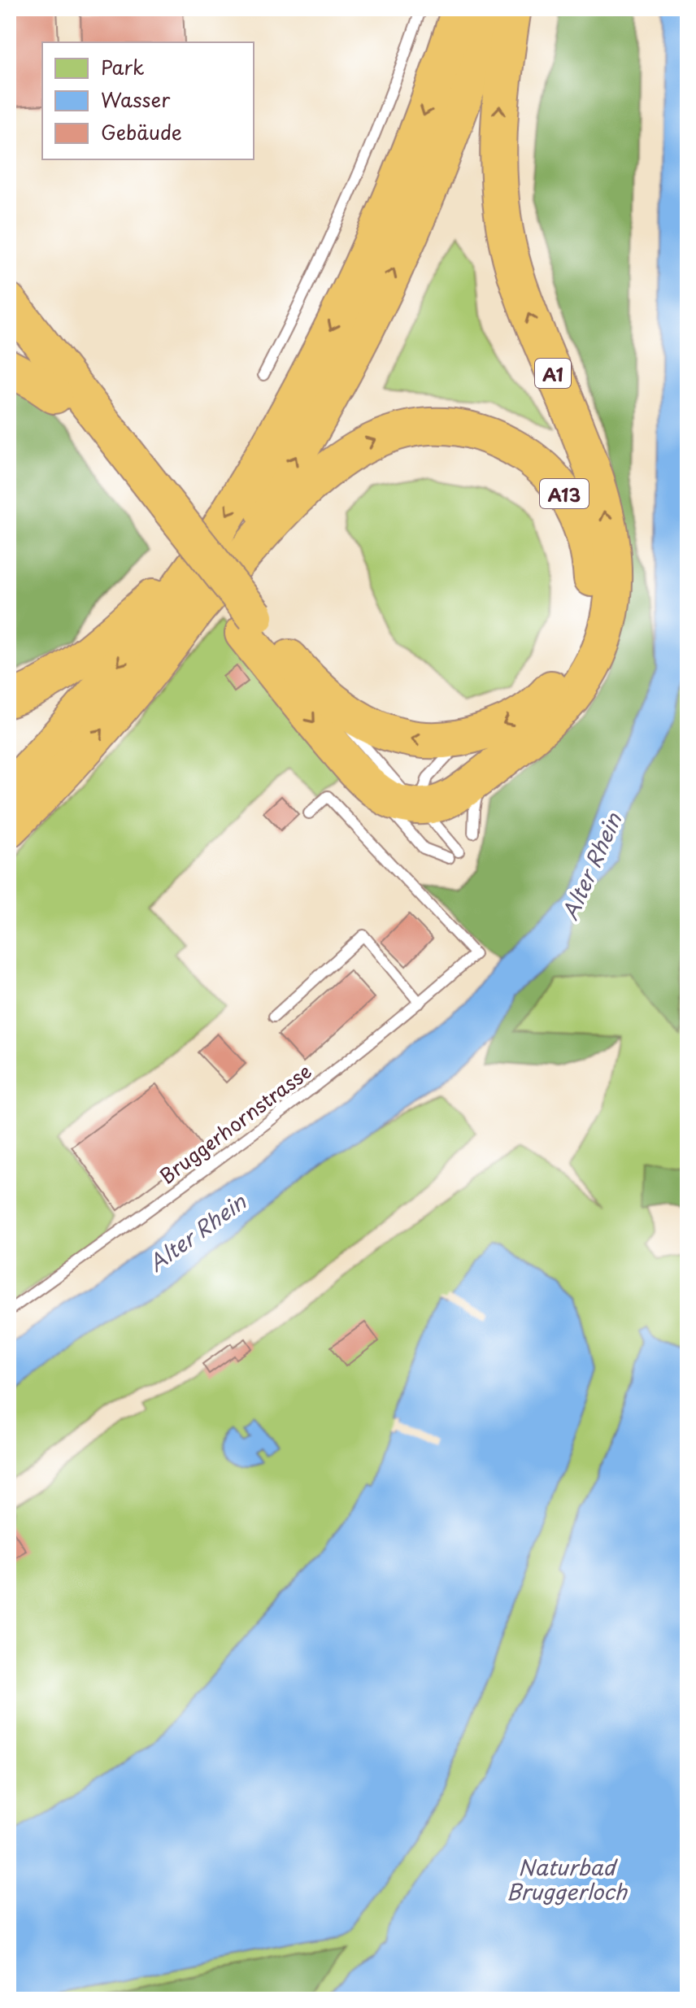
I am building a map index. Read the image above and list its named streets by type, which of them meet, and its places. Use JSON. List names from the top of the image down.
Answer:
{
  "streets": {
    "highway": ["A1", "A13"],
    "lane": ["Bruggerhornstrasse"]
  },
  "crossings": [
    ["A1", "A13"]
  ],
  "water": ["Alter Rhein", "Naturbad Bruggerloch"],
  "legend": ["Park", "Wasser", "Gebäude"]
}
